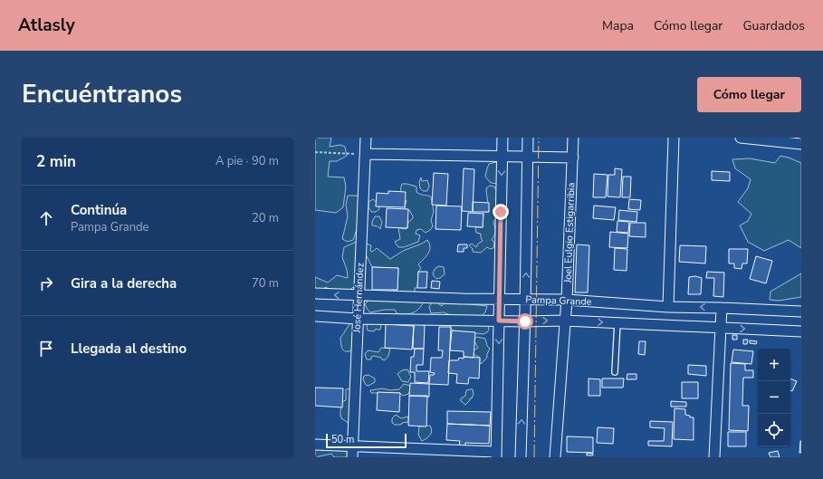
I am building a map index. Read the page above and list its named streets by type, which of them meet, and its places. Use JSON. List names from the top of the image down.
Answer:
{
  "streets": {
    "street": ["Joel Eulgio Estigarribia", "José Hernández", "Pampa Grande"]
  },
  "crossings": [
    ["Joel Eulgio Estigarribia", "Pampa Grande"],
    ["José Hernández", "Pampa Grande"]
  ],
  "scale_bar": "50 m",
  "page": {
    "header": "Atlasly",
    "nav": ["Mapa", "Cómo llegar", "Guardados"],
    "title": "Encuéntranos",
    "buttons": "Cómo llegar",
    "heading": ["2 min", "A pie · 90 m"],
    "list": [
      ["Continúa", "Pampa Grande", "20 m"],
      ["Gira a la derecha", "70 m"],
      "Llegada al destino"
    ],
    "map_buttons": ["+", "−"],
    "scale": "50 m"
  }
}
